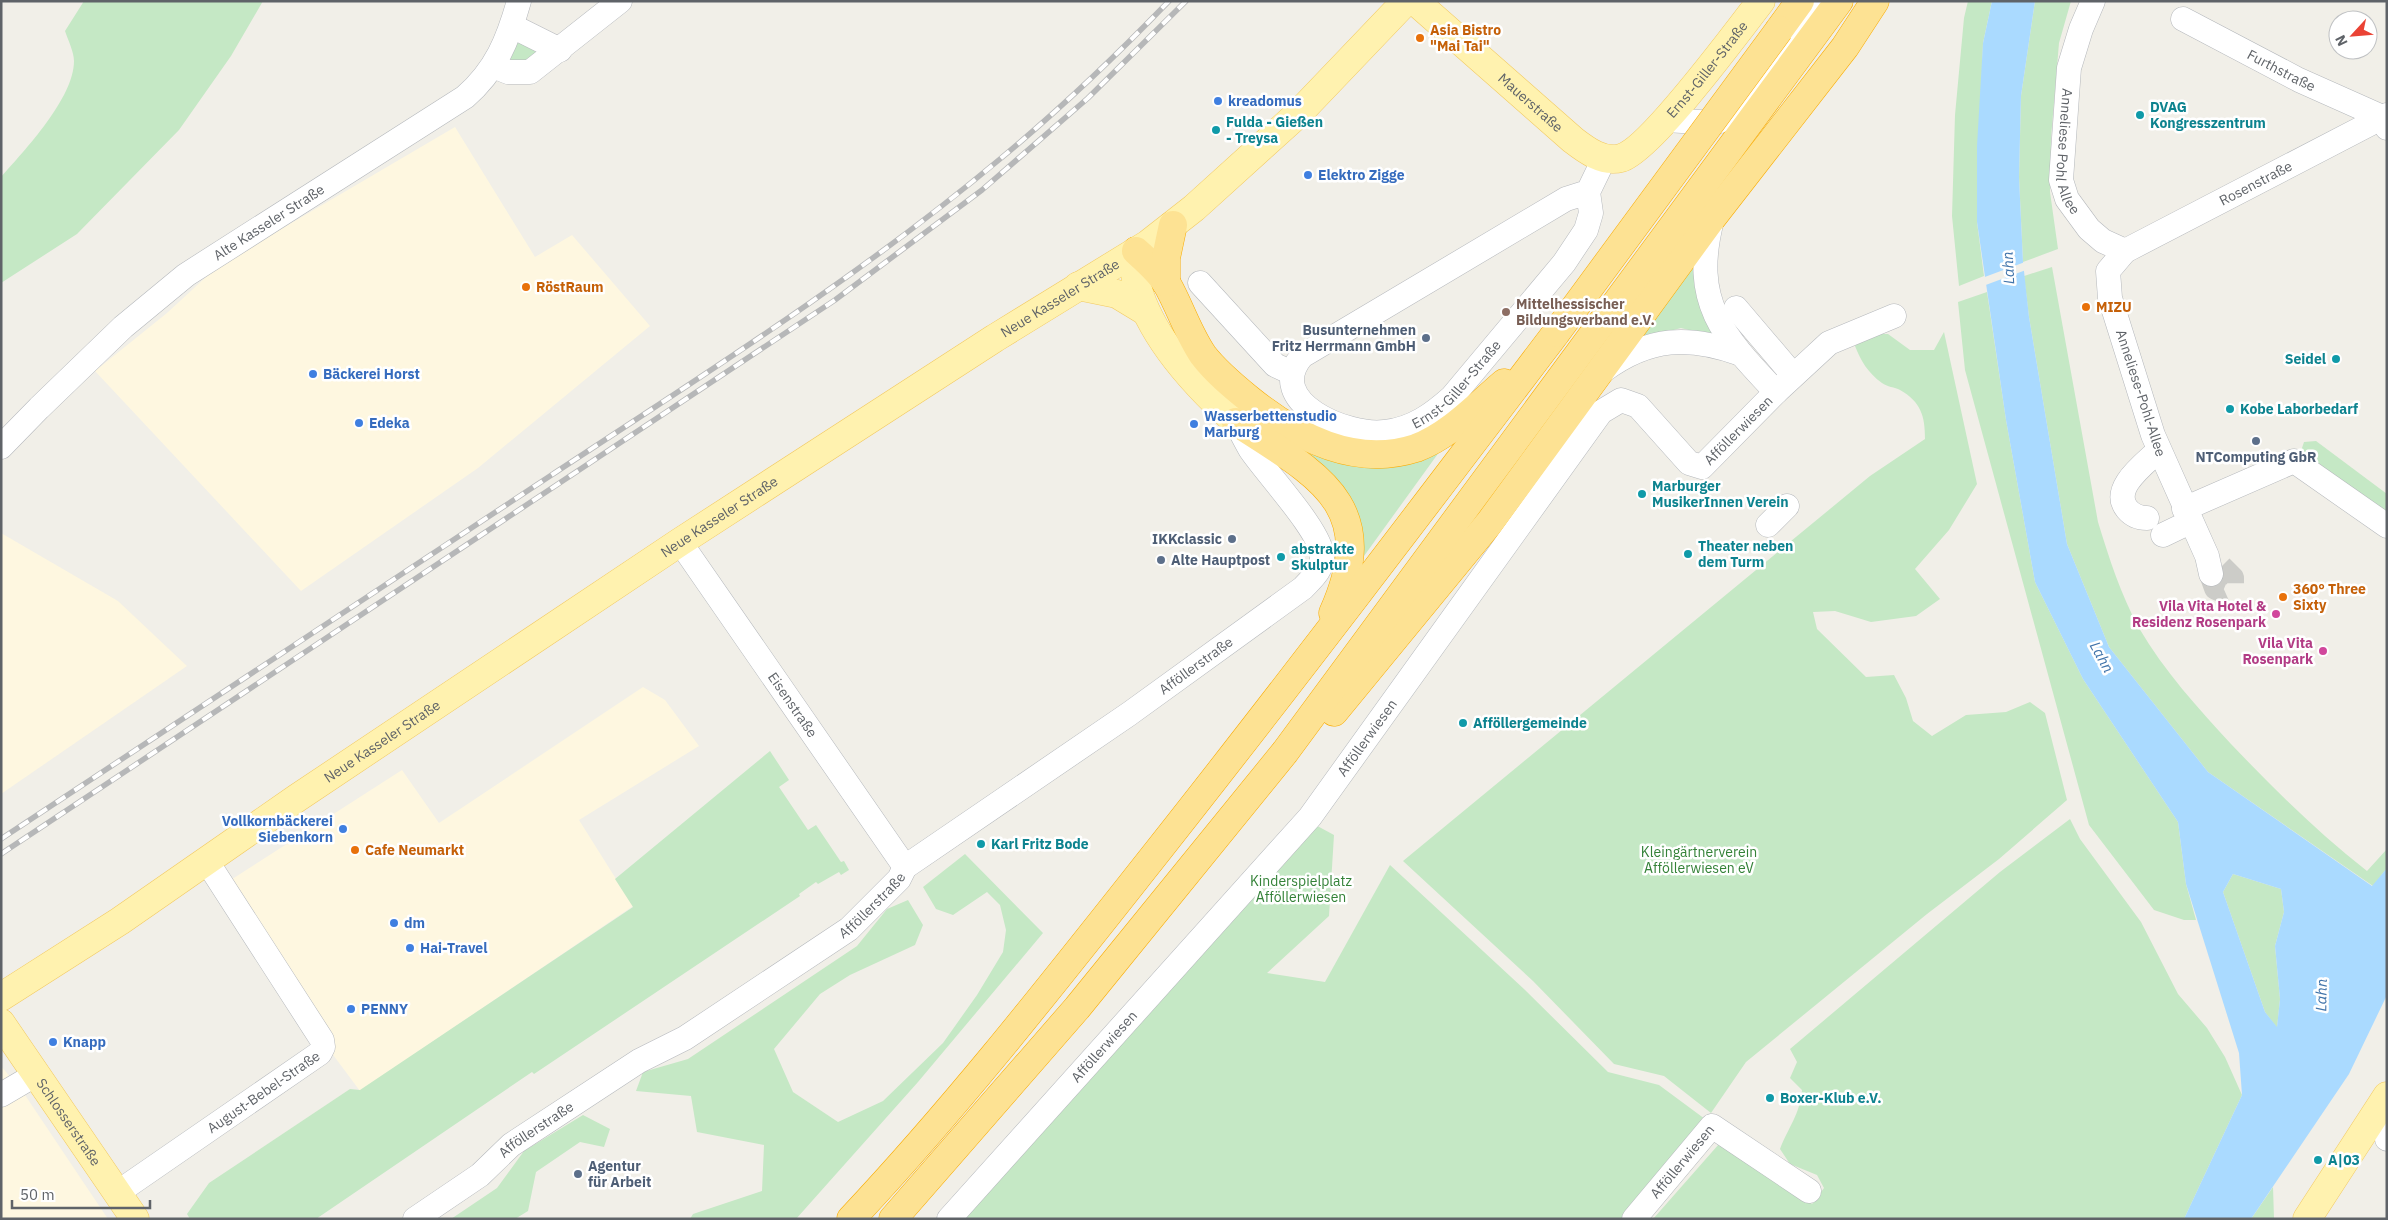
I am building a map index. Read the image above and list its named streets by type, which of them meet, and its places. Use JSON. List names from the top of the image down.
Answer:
{
  "streets": {
    "main road": [
      "Ernst-Giller-Straße",
      "Mauerstraße",
      "Neue Kasseler Straße",
      "Schlosserstraße"
    ],
    "street": [
      "Furthstraße",
      "Anneliese Pohl Allee",
      "Rosenstraße",
      "Alte Kasseler Straße",
      "Anneliese-Pohl-Allee",
      "Afföllerwiesen",
      "Afföllerstraße",
      "Eisenstraße",
      "August-Bebel-Straße"
    ]
  },
  "crossings": [
    ["Ernst-Giller-Straße", "Mauerstraße"],
    ["Furthstraße", "Rosenstraße"],
    ["Anneliese Pohl Allee", "Rosenstraße"],
    ["Anneliese Pohl Allee", "Anneliese-Pohl-Allee"],
    ["Rosenstraße", "Anneliese-Pohl-Allee"],
    ["Neue Kasseler Straße", "Eisenstraße"],
    ["Neue Kasseler Straße", "August-Bebel-Straße"],
    ["Afföllerstraße", "Eisenstraße"],
    ["August-Bebel-Straße", "Schlosserstraße"]
  ],
  "water": ["Lahn"],
  "parks": ["Kleingärtnerverein Afföllerwiesen eV", "Kinderspielplatz Afföllerwiesen"],
  "places": [
    "Asia Bistro \"Mai Tai\"",
    "kreadomus",
    "DVAG Kongresszentrum",
    "Fulda - Gießen - Treysa",
    "Elektro Zigge",
    "RöstRaum",
    "MIZU",
    "Mittelhessischer Bildungsverband e.V.",
    "Busunternehmen Fritz Herrmann GmbH",
    "Seidel",
    "Bäckerei Horst",
    "Kobe Laborbedarf",
    "Edeka",
    "Wasserbettenstudio Marburg",
    "NTComputing GbR",
    "Marburger MusikerInnen Verein",
    "IKKclassic",
    "Theater neben dem Turm",
    "abstrakte Skulptur",
    "Alte Hauptpost",
    "360° Three Sixty",
    "Vila Vita Hotel & Residenz Rosenpark",
    "Vila Vita Rosenpark",
    "Afföllergemeinde",
    "Vollkornbäckerei Siebenkorn",
    "Karl Fritz Bode",
    "Cafe Neumarkt",
    "dm",
    "Hai-Travel",
    "PENNY",
    "Knapp",
    "Boxer-Klub e.V.",
    "A|03",
    "Agentur für Arbeit"
  ],
  "scale_bar": "50 m",
  "north": "bottom left"
}
